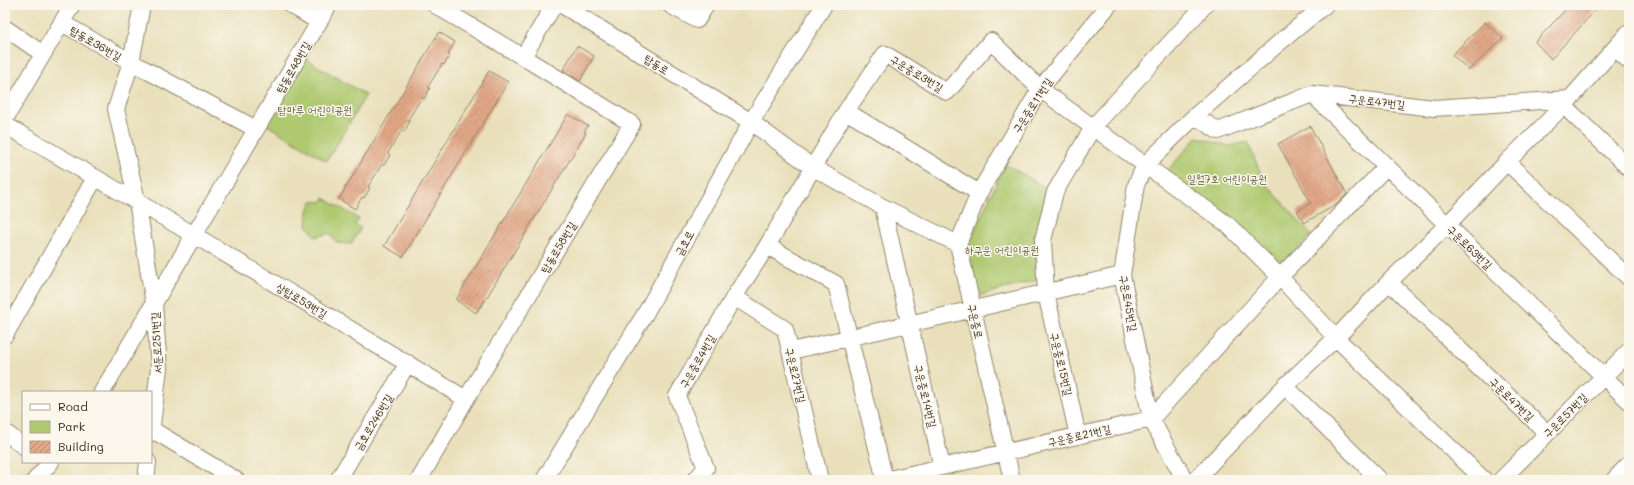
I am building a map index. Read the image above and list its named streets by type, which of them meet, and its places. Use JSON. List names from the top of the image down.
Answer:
{
  "streets": {
    "street": [
      "탑동로36번길",
      "탑동로",
      "탑동로48번길",
      "구운중로3번길",
      "구운로47번길",
      "구운중로11번길",
      "금호로",
      "탑동로58번길",
      "구운로63번길",
      "상탑로53번길",
      "구운로45번길",
      "구운중로",
      "서둔로251번길",
      "구운중로4번길",
      "구운중로15번길",
      "구운로27번길",
      "구운중로14번길",
      "구운로57번길",
      "금호로246번길",
      "구운중로21번길"
    ]
  },
  "crossings": [
    ["탑동로", "금호로"],
    ["탑동로48번길", "상탑로53번길"],
    ["탑동로48번길", "서둔로251번길"],
    ["구운중로3번길", "구운중로11번길"],
    ["구운중로3번길", "구운중로4번길"],
    ["구운로47번길", "구운로63번길"],
    ["구운로47번길", "구운로45번길"],
    ["구운로47번길", "구운로57번길"],
    ["구운중로11번길", "구운중로"],
    ["탑동로58번길", "상탑로53번길"],
    ["구운로63번길", "구운로57번길"],
    ["상탑로53번길", "서둔로251번길"],
    ["상탑로53번길", "금호로246번길"],
    ["구운로45번길", "구운중로21번길"],
    ["구운중로", "구운중로21번길"],
    ["구운중로4번길", "구운로27번길"],
    ["구운중로15번길", "구운중로21번길"],
    ["구운중로14번길", "구운중로21번길"]
  ],
  "parks": ["탑마루 어린이공원", "일월7호 어린이공원", "하구운 어린이공원"],
  "legend": ["Road", "Park", "Building"]
}
